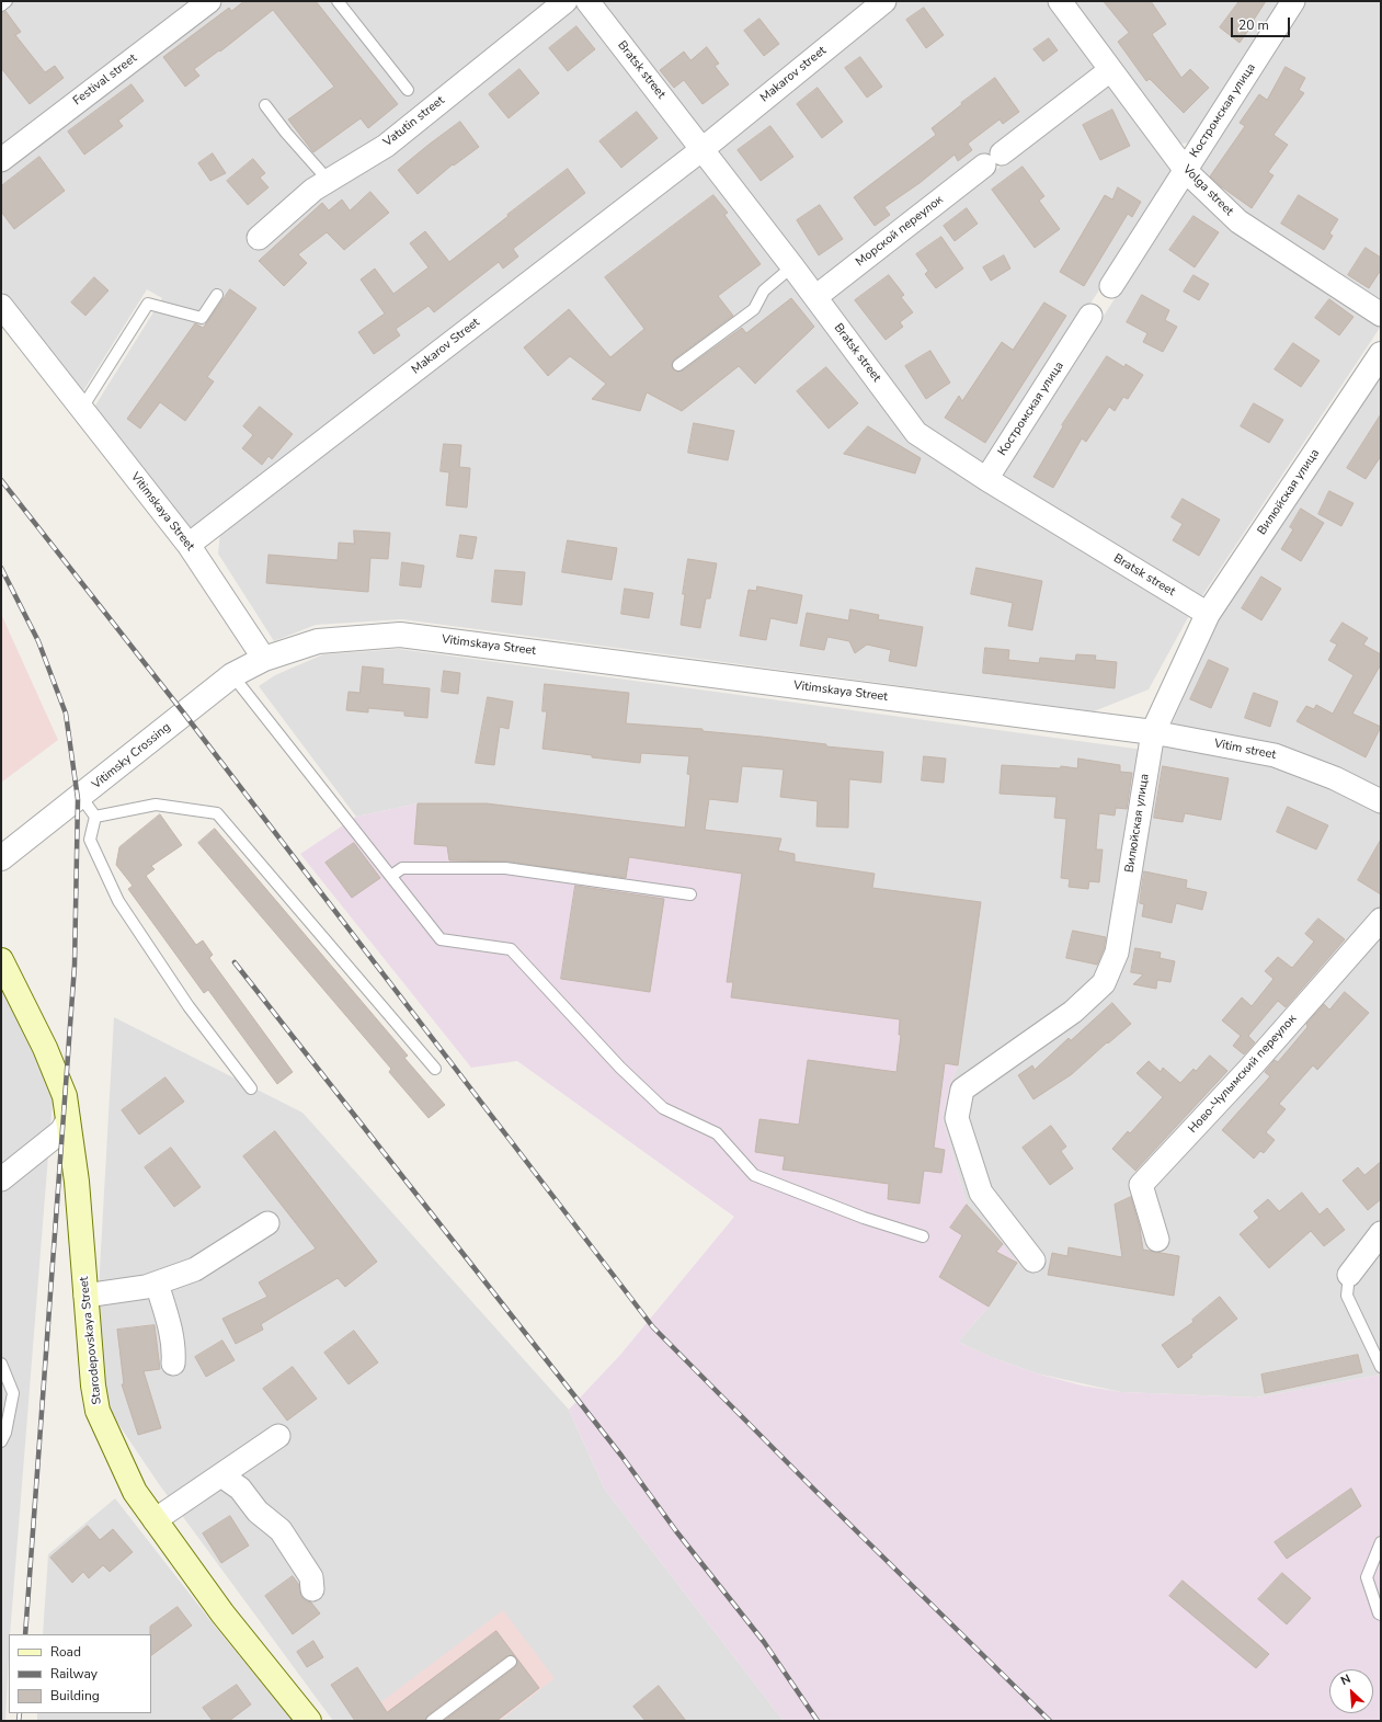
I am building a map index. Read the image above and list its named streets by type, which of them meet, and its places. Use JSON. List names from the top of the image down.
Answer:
{
  "streets": {
    "main road": ["Starodepovskaya Street"],
    "street": [
      "Bratsk street",
      "Makarov street",
      "Festival street",
      "Костромская улица",
      "Vatutin street",
      "Volga street",
      "Морской переулок",
      "Makarov Street",
      "Вилюйская улица",
      "Vitimskaya Street",
      "Vitim street",
      "Vitimsky Crossing",
      "Ново-Чулымский переулок"
    ]
  },
  "crossings": [
    ["Bratsk street", "Makarov street"],
    ["Bratsk street", "Костромская улица"],
    ["Bratsk street", "Морской переулок"],
    ["Bratsk street", "Makarov Street"],
    ["Bratsk street", "Вилюйская улица"],
    ["Makarov street", "Makarov Street"],
    ["Костромская улица", "Volga street"],
    ["Volga street", "Морской переулок"],
    ["Makarov Street", "Vitimskaya Street"],
    ["Вилюйская улица", "Vitimskaya Street"],
    ["Вилюйская улица", "Vitim street"],
    ["Vitimskaya Street", "Vitim street"],
    ["Vitimskaya Street", "Vitimsky Crossing"]
  ],
  "legend": ["Road", "Railway", "Building"],
  "scale_bar": "20 m",
  "north": "top left"
}
